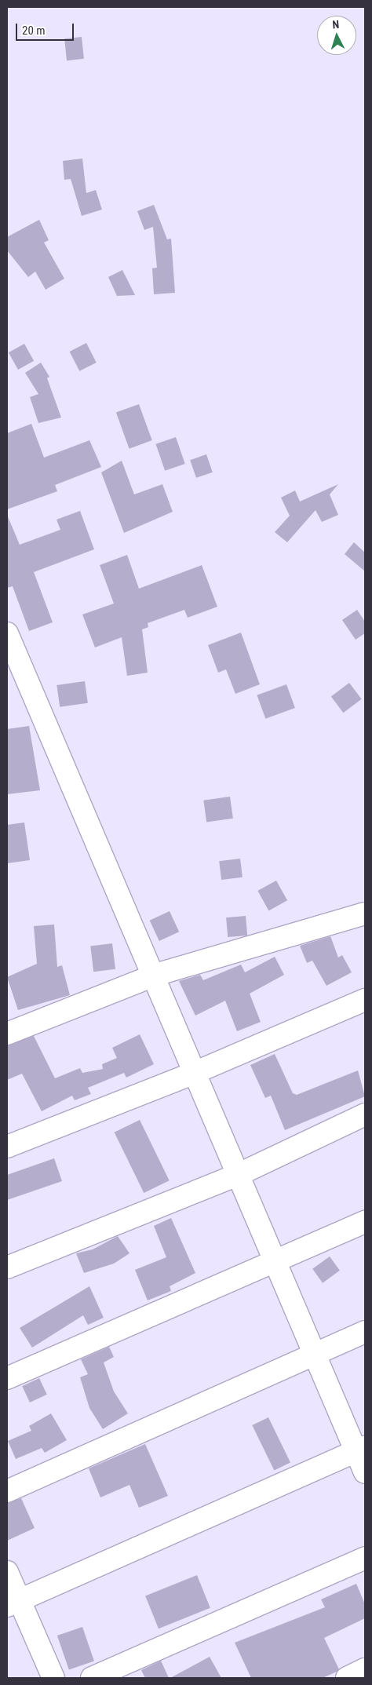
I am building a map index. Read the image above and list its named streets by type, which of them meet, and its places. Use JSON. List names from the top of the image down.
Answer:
{
  "scale_bar": "20 m",
  "north": "top"
}
